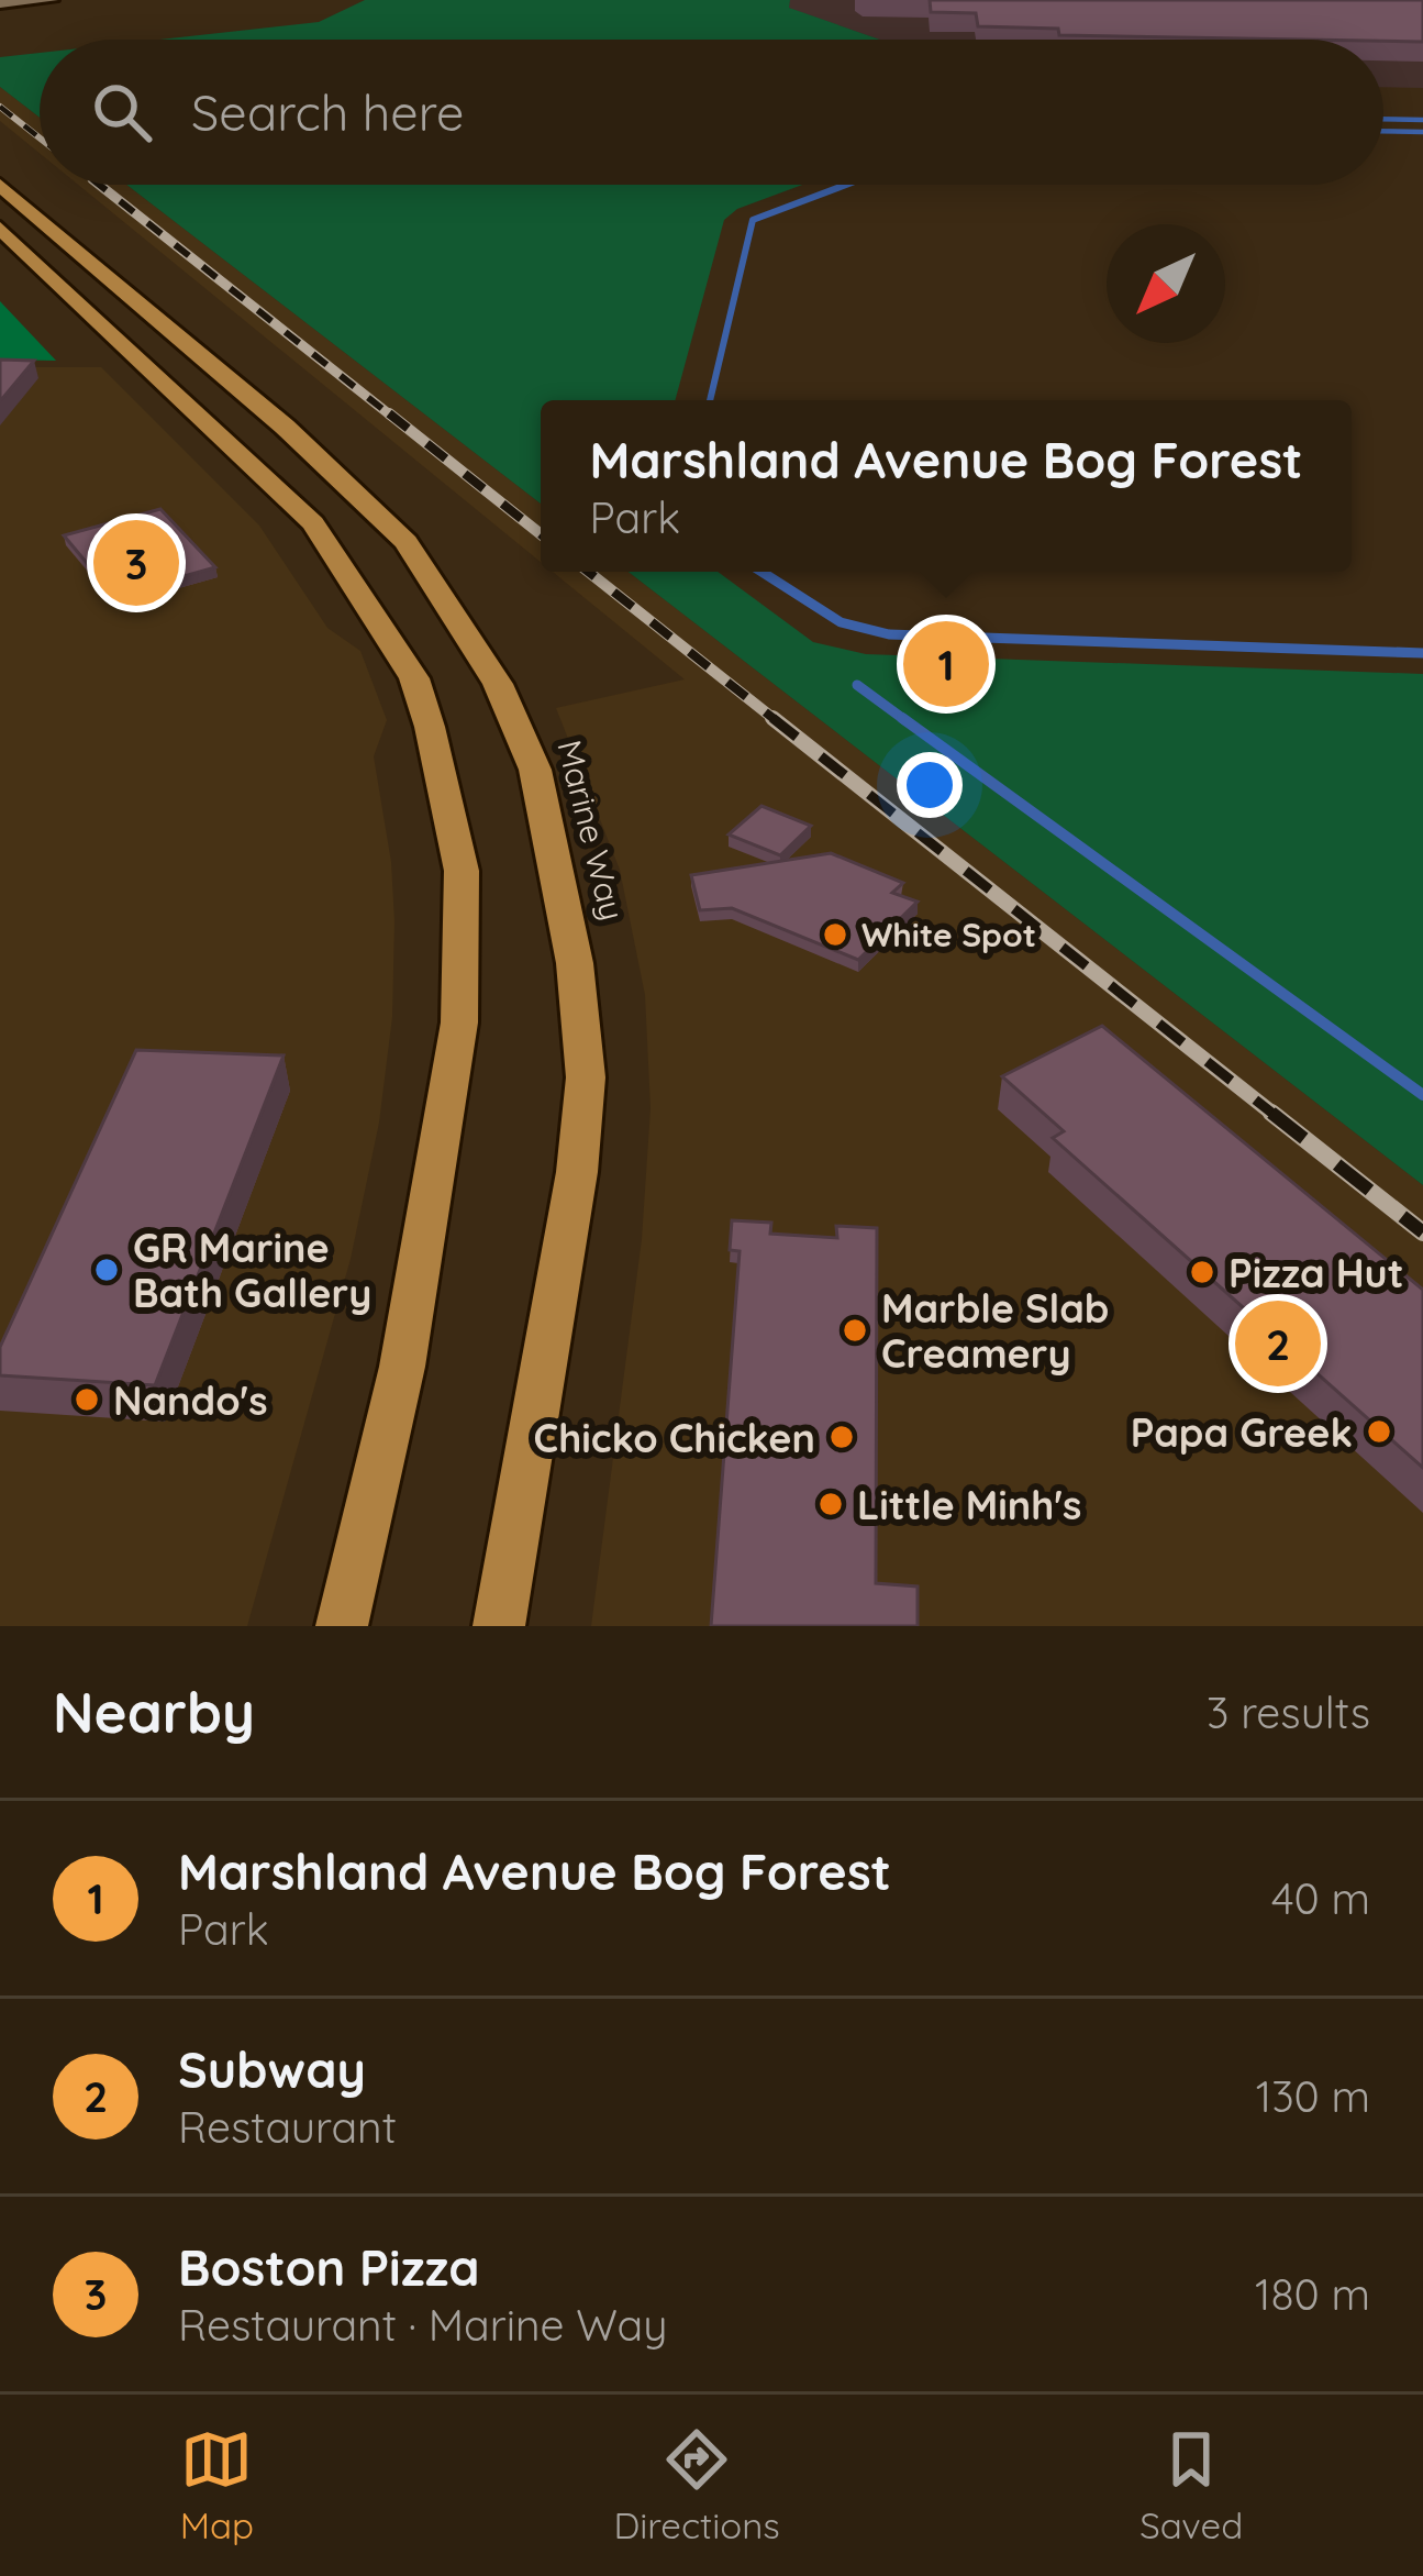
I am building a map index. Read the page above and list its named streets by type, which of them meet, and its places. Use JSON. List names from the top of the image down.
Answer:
{
  "streets": {
    "main road": ["Marine Way"]
  },
  "places": [
    "White Spot",
    "GR Marine Bath Gallery",
    "Pizza Hut",
    "Marble Slab Creamery",
    "Nando's",
    "Papa Greek",
    "Chicko Chicken",
    "Little Minh's"
  ],
  "north": "bottom left",
  "page": {
    "search": "Search here",
    "popup": ["Marshland Avenue Bog Forest", "Park"],
    "pins": ["3", "1", "2"],
    "heading": ["Nearby", "3 results"],
    "list": [
      {
        "mark": "1",
        "name": "Marshland Avenue Bog Forest",
        "note": "Park",
        "value": "40 m"
      },
      {
        "mark": "2",
        "name": "Subway",
        "note": "Restaurant",
        "value": "130 m"
      },
      {
        "mark": "3",
        "name": "Boston Pizza",
        "note": "Restaurant · Marine Way",
        "value": "180 m"
      }
    ],
    "nav": ["Map", "Directions", "Saved"]
  }
}
